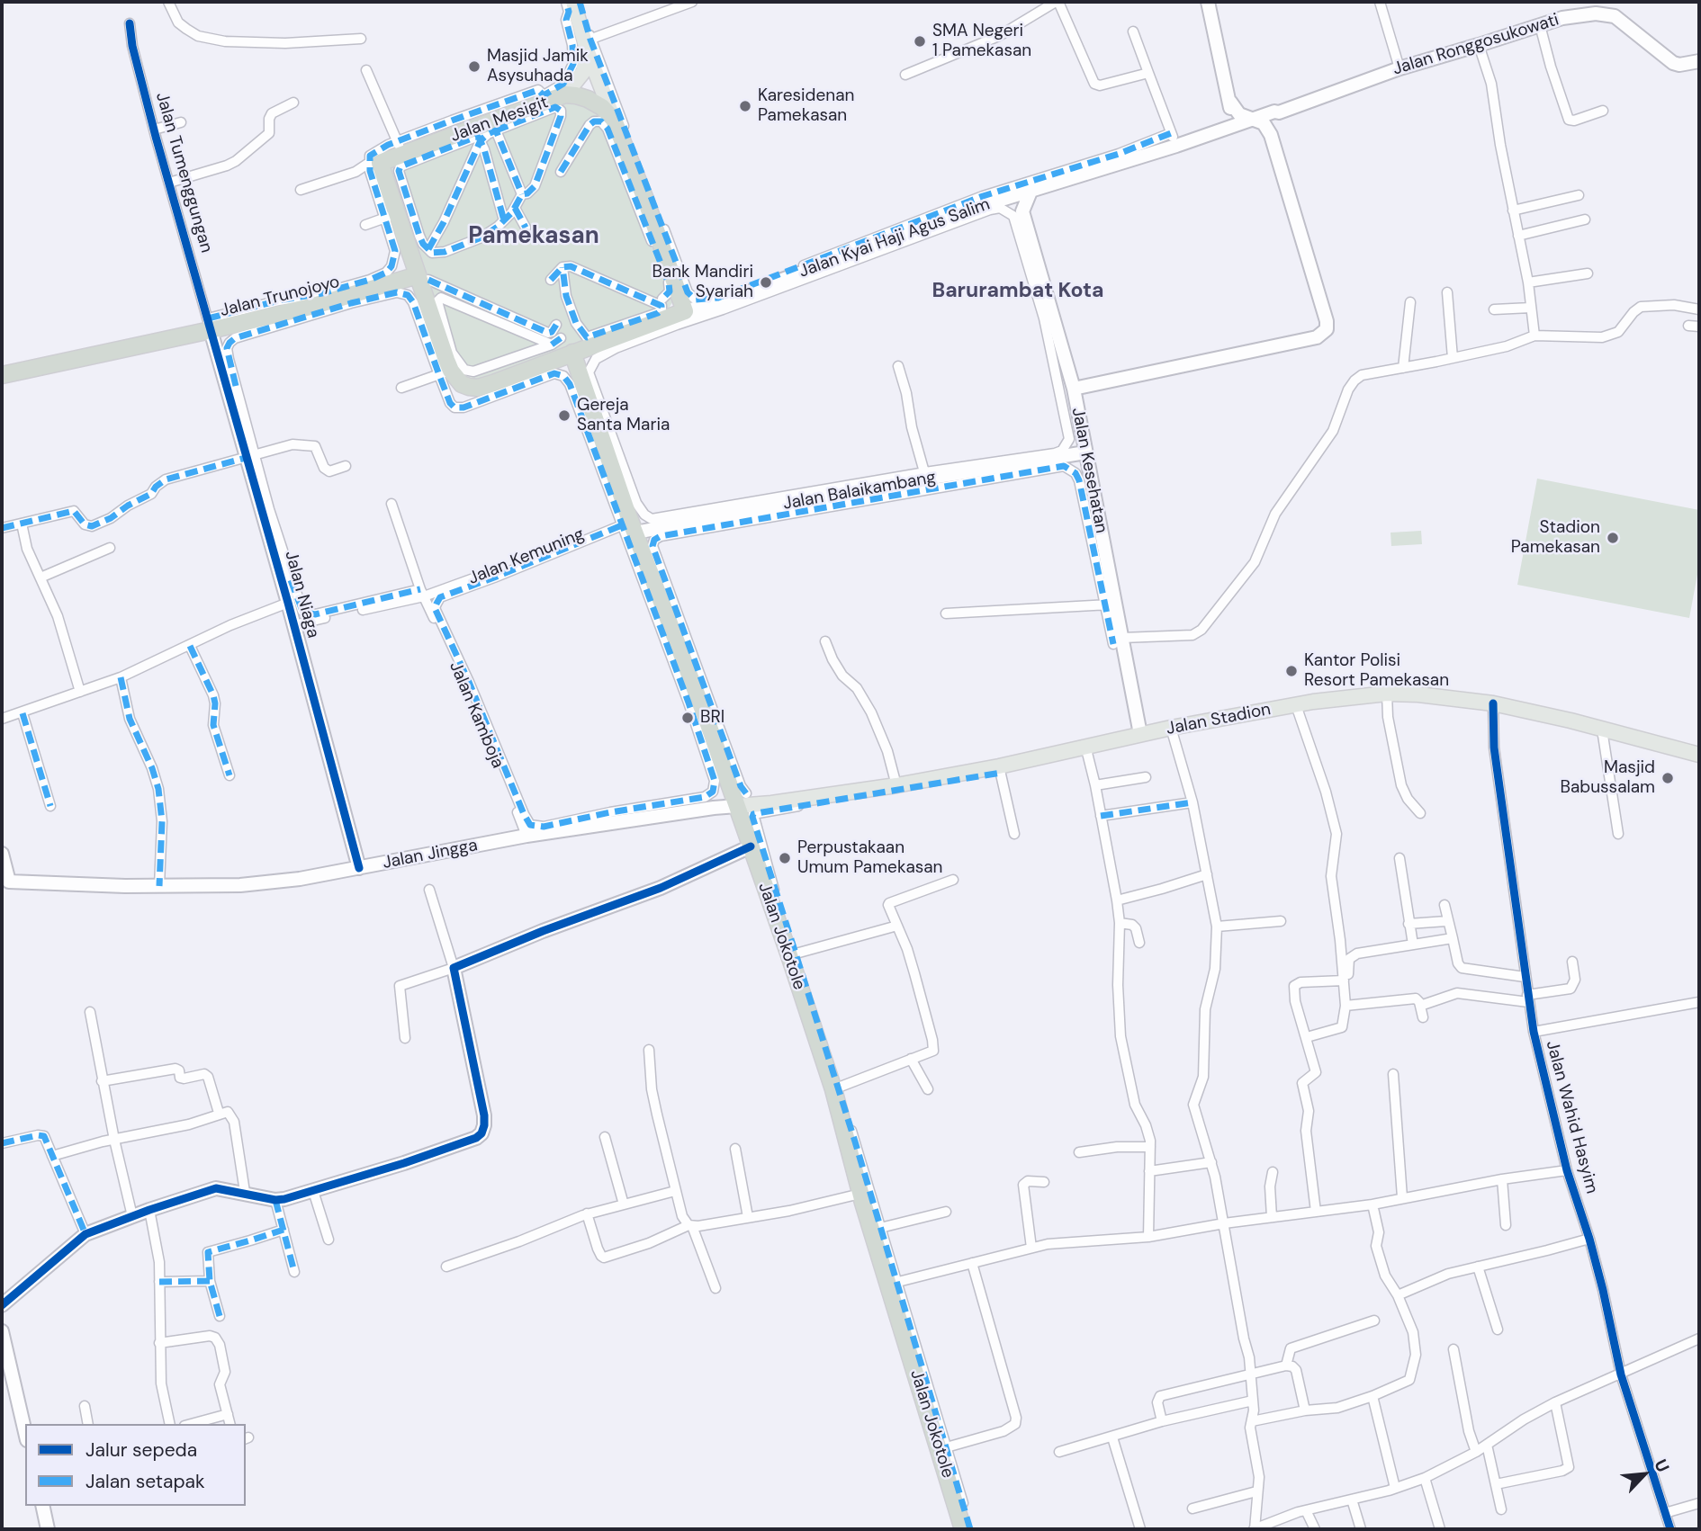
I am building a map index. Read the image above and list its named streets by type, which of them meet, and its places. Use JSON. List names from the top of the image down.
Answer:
{
  "streets": {
    "highway": [
      "Jalan Mesigit",
      "Jalan Kyai Haji Agus Salim",
      "Jalan Trunojoyo",
      "Jalan Jokotole"
    ],
    "main road": [
      "Jalan Ronggosukowati",
      "Jalan Kesehatan",
      "Jalan Balaikambang",
      "Jalan Niaga",
      "Jalan Stadion",
      "Jalan Jingga"
    ],
    "street": [
      "Jalan Tumenggungan",
      "Jalan Kemuning",
      "Jalan Kamboja",
      "Jalan Wahid Hasyim"
    ]
  },
  "crossings": [
    ["Jalan Ronggosukowati", "Jalan Kyai Haji Agus Salim"],
    ["Jalan Tumenggungan", "Jalan Trunojoyo"],
    ["Jalan Tumenggungan", "Jalan Niaga"],
    ["Jalan Kyai Haji Agus Salim", "Jalan Jokotole"],
    ["Jalan Trunojoyo", "Jalan Niaga"],
    ["Jalan Kesehatan", "Jalan Balaikambang"],
    ["Jalan Kesehatan", "Jalan Stadion"],
    ["Jalan Balaikambang", "Jalan Kemuning"],
    ["Jalan Balaikambang", "Jalan Jokotole"],
    ["Jalan Kemuning", "Jalan Kamboja"],
    ["Jalan Kemuning", "Jalan Jokotole"],
    ["Jalan Niaga", "Jalan Jingga"],
    ["Jalan Kamboja", "Jalan Jingga"],
    ["Jalan Stadion", "Jalan Jingga"],
    ["Jalan Stadion", "Jalan Jokotole"],
    ["Jalan Stadion", "Jalan Wahid Hasyim"],
    ["Jalan Jingga", "Jalan Jokotole"]
  ],
  "districts": ["Pamekasan", "Barurambat Kota"],
  "places": [
    "SMA Negeri 1 Pamekasan",
    "Masjid Jamik Asysuhada",
    "Karesidenan Pamekasan",
    "Bank Mandiri Syariah",
    "Gereja Santa Maria",
    "Stadion Pamekasan",
    "Kantor Polisi Resort Pamekasan",
    "BRI",
    "Masjid Babussalam",
    "Perpustakaan Umum Pamekasan"
  ],
  "legend": ["Jalur sepeda", "Jalan setapak"],
  "north": "top right"
}
